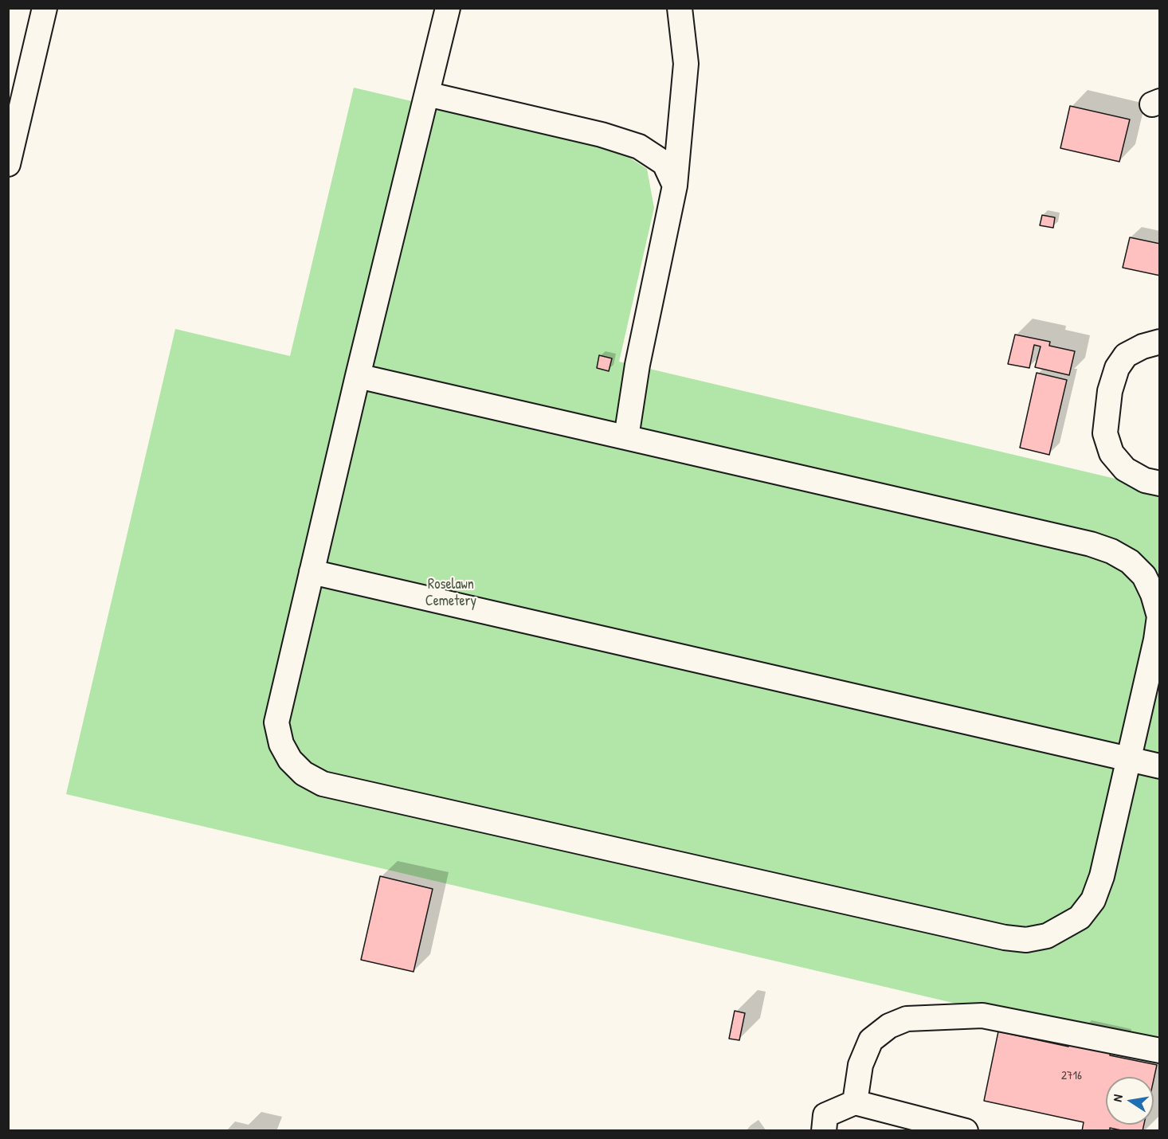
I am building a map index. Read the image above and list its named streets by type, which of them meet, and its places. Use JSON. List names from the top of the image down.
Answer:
{
  "parks": ["Roselawn Cemetery"],
  "house_numbers": ["2716"],
  "north": "left"
}
